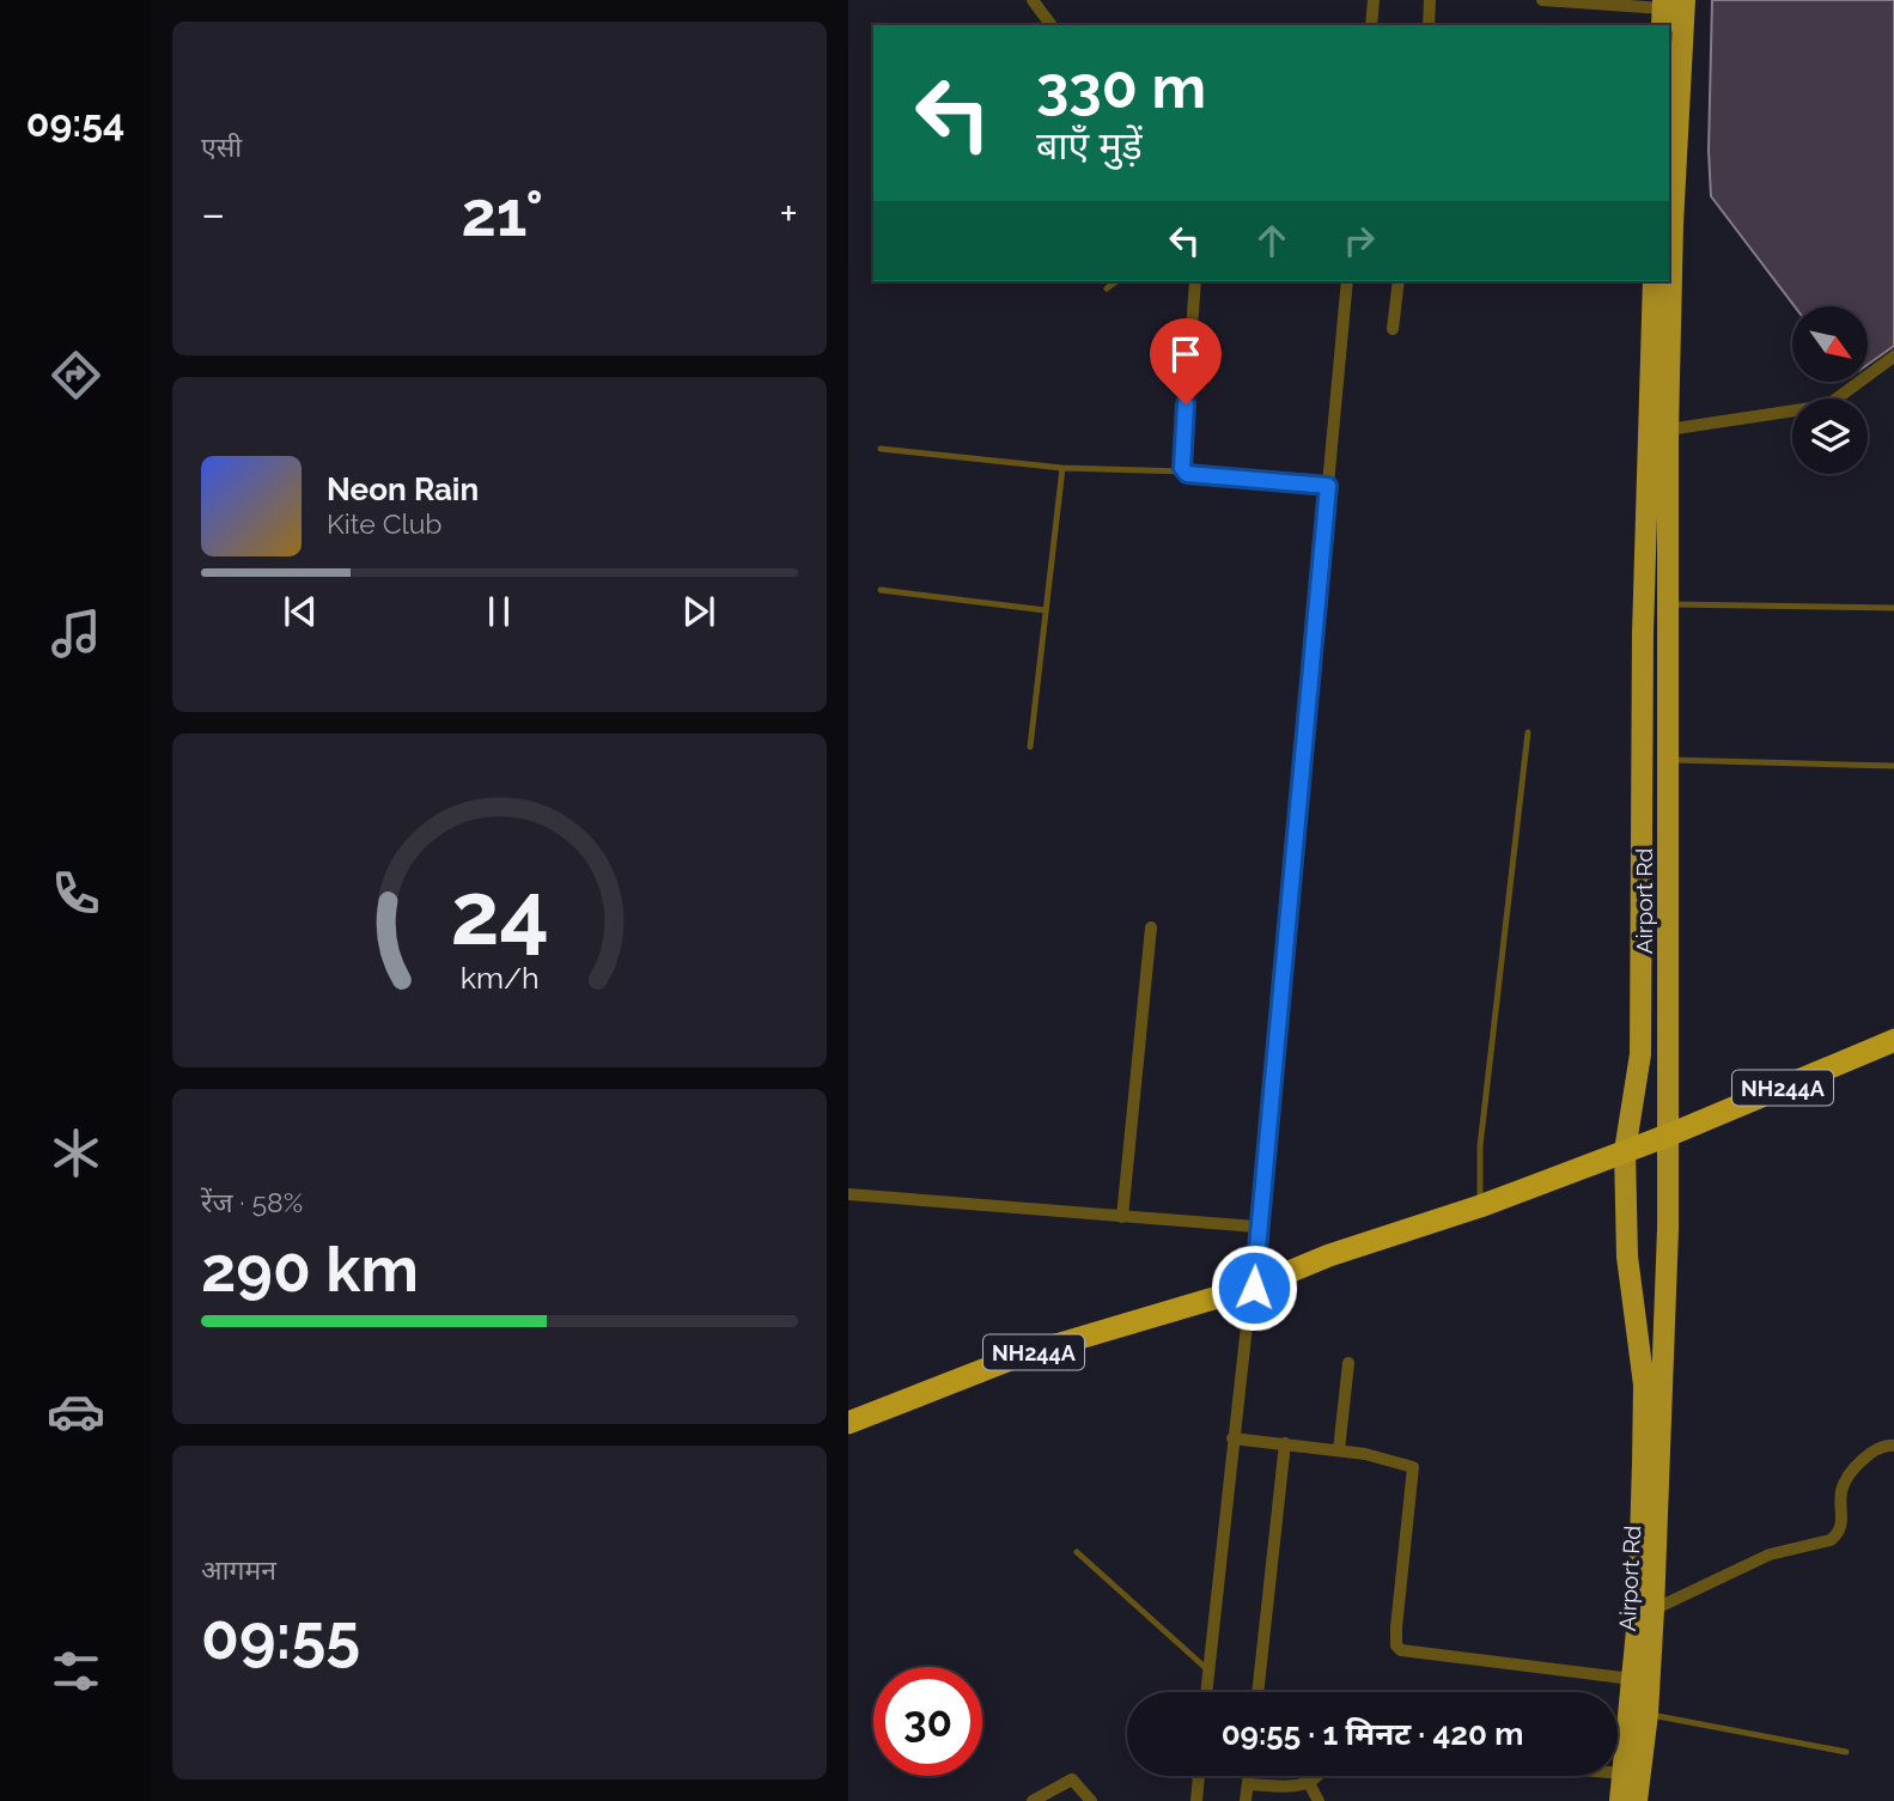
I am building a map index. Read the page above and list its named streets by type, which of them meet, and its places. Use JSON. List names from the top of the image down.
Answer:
{
  "streets": {
    "highway": ["NH244A"],
    "main road": ["Airport Rd"]
  },
  "crossings": [
    ["Airport Rd", "NH244A"]
  ],
  "north": "bottom right",
  "page": {
    "tabs": "09:54",
    "tile": [
      "एसी",
      ["रेंज · 58%", "290 km"],
      ["आगमन", "09:55"]
    ],
    "turn": ["330 m", "बाएँ मुड़ें"],
    "heat": ["−", "21°", "+"],
    "song": ["Neon Rain", "Kite Club"],
    "limit": "30",
    "trip": "09:55 · 1 मिनट · 420 m",
    "gauge": ["24", "km/h"]
  }
}
